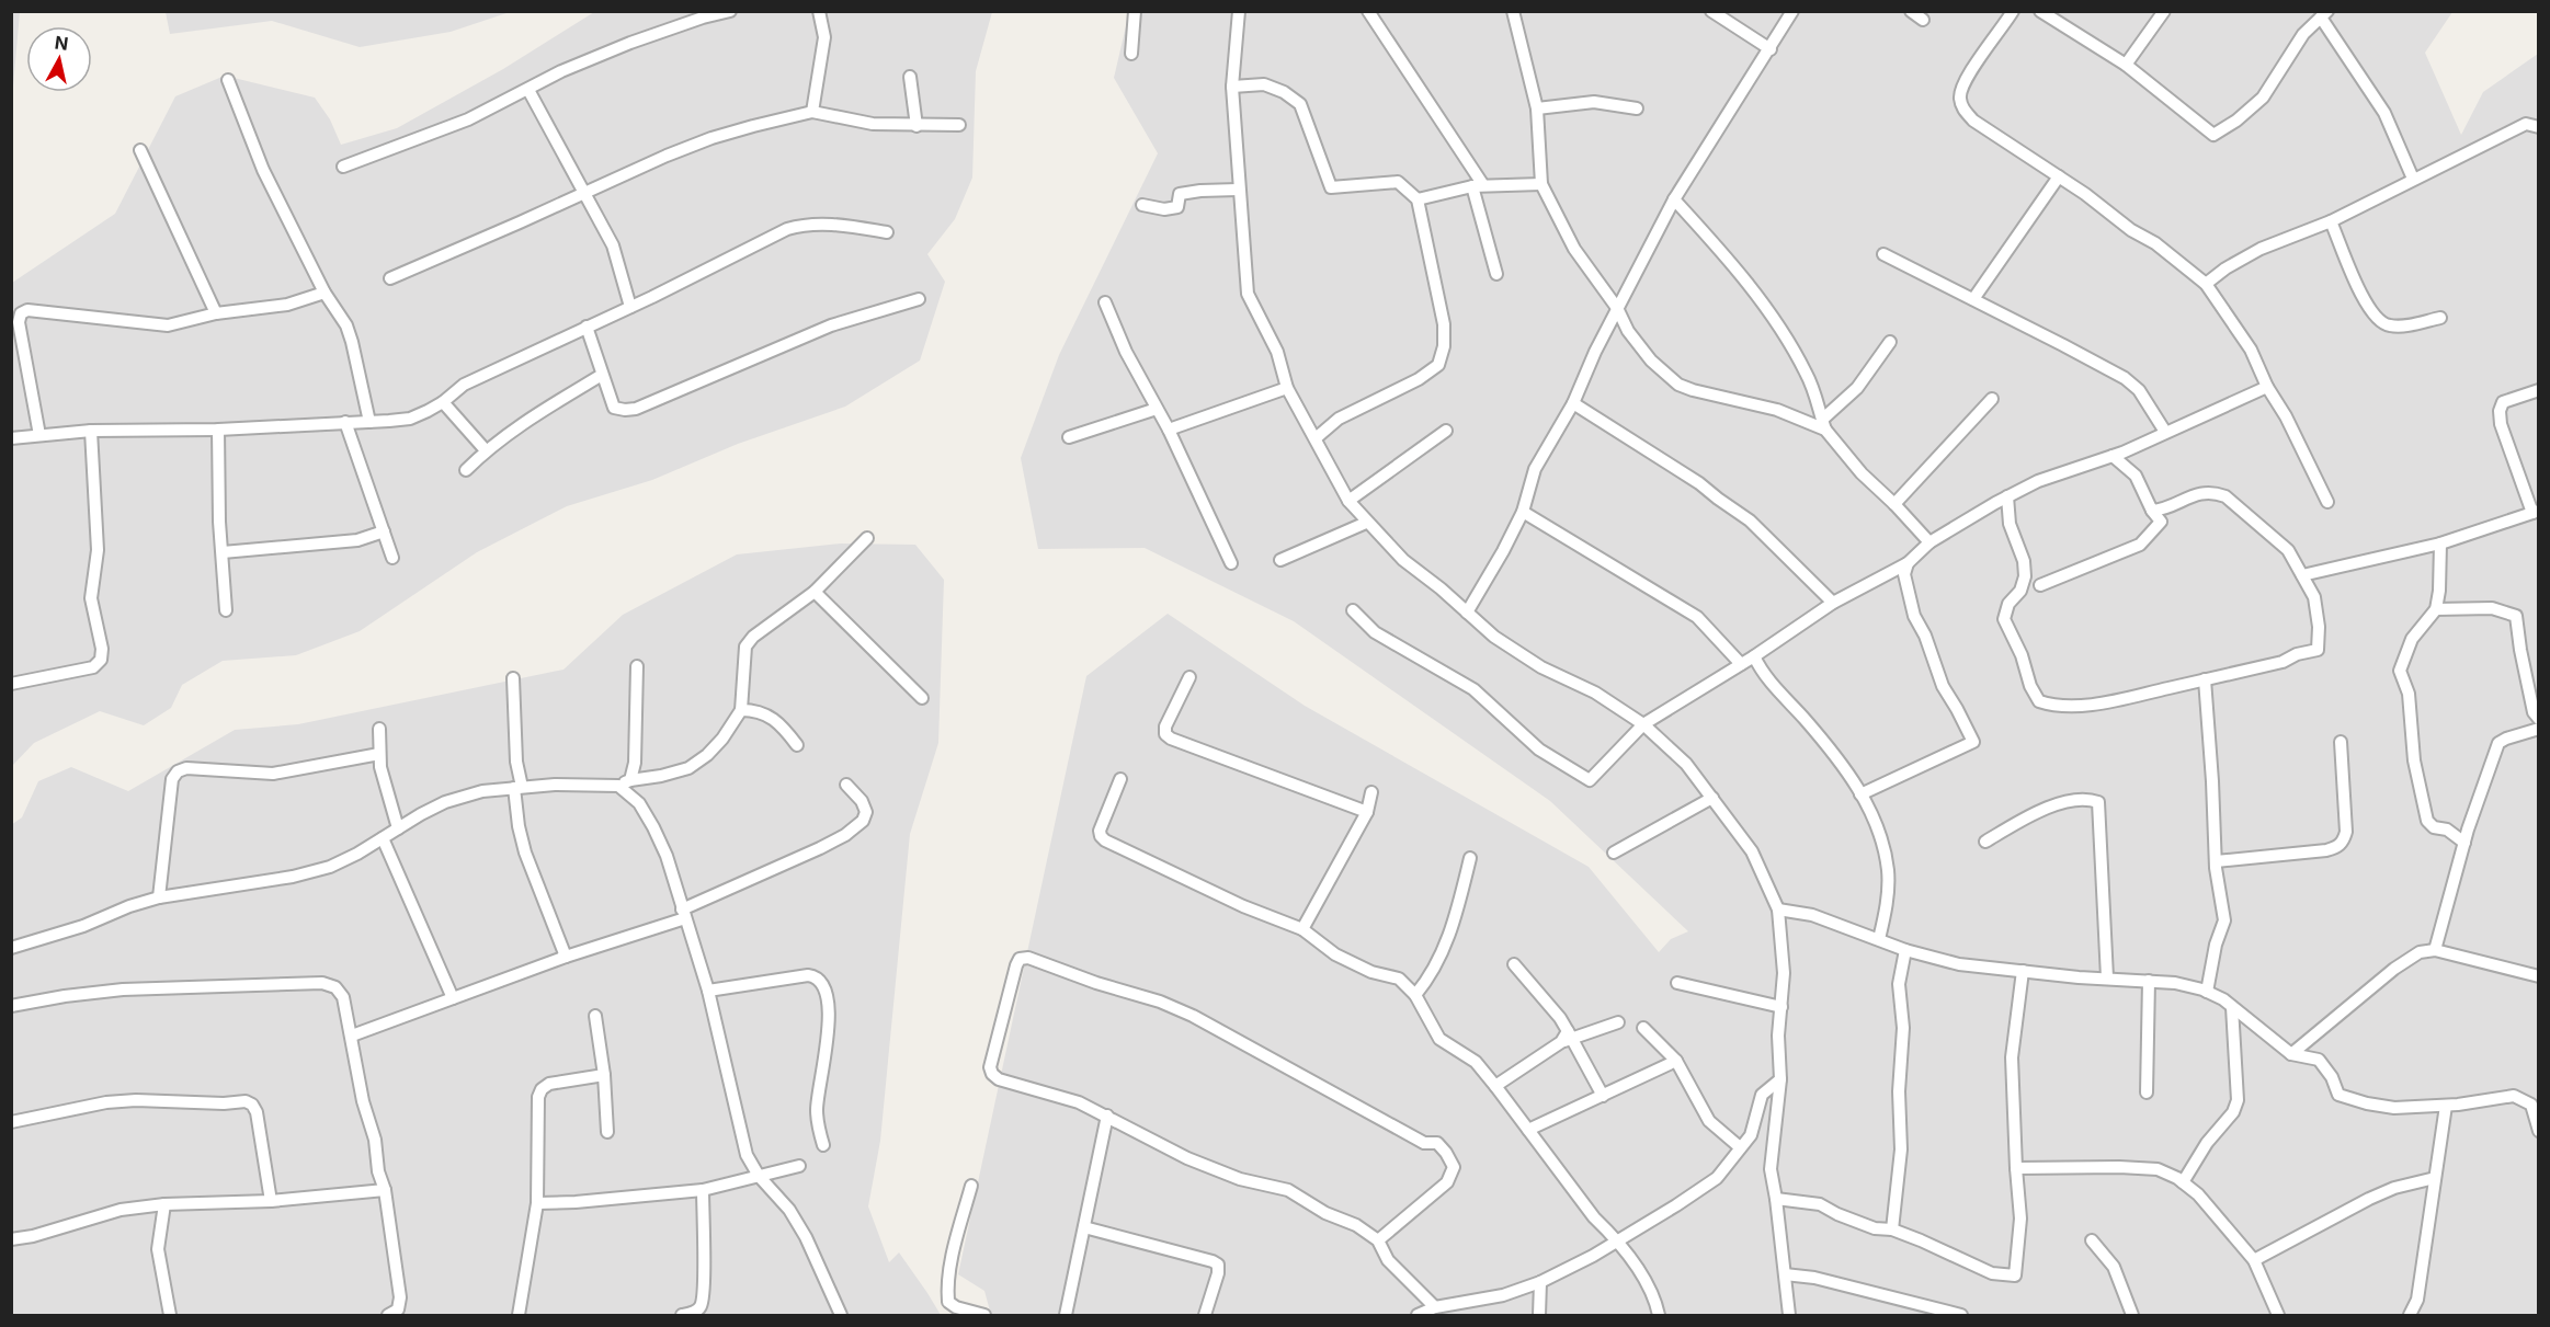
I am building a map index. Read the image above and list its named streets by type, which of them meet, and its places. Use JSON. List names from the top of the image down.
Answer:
{
  "north": "top"
}
